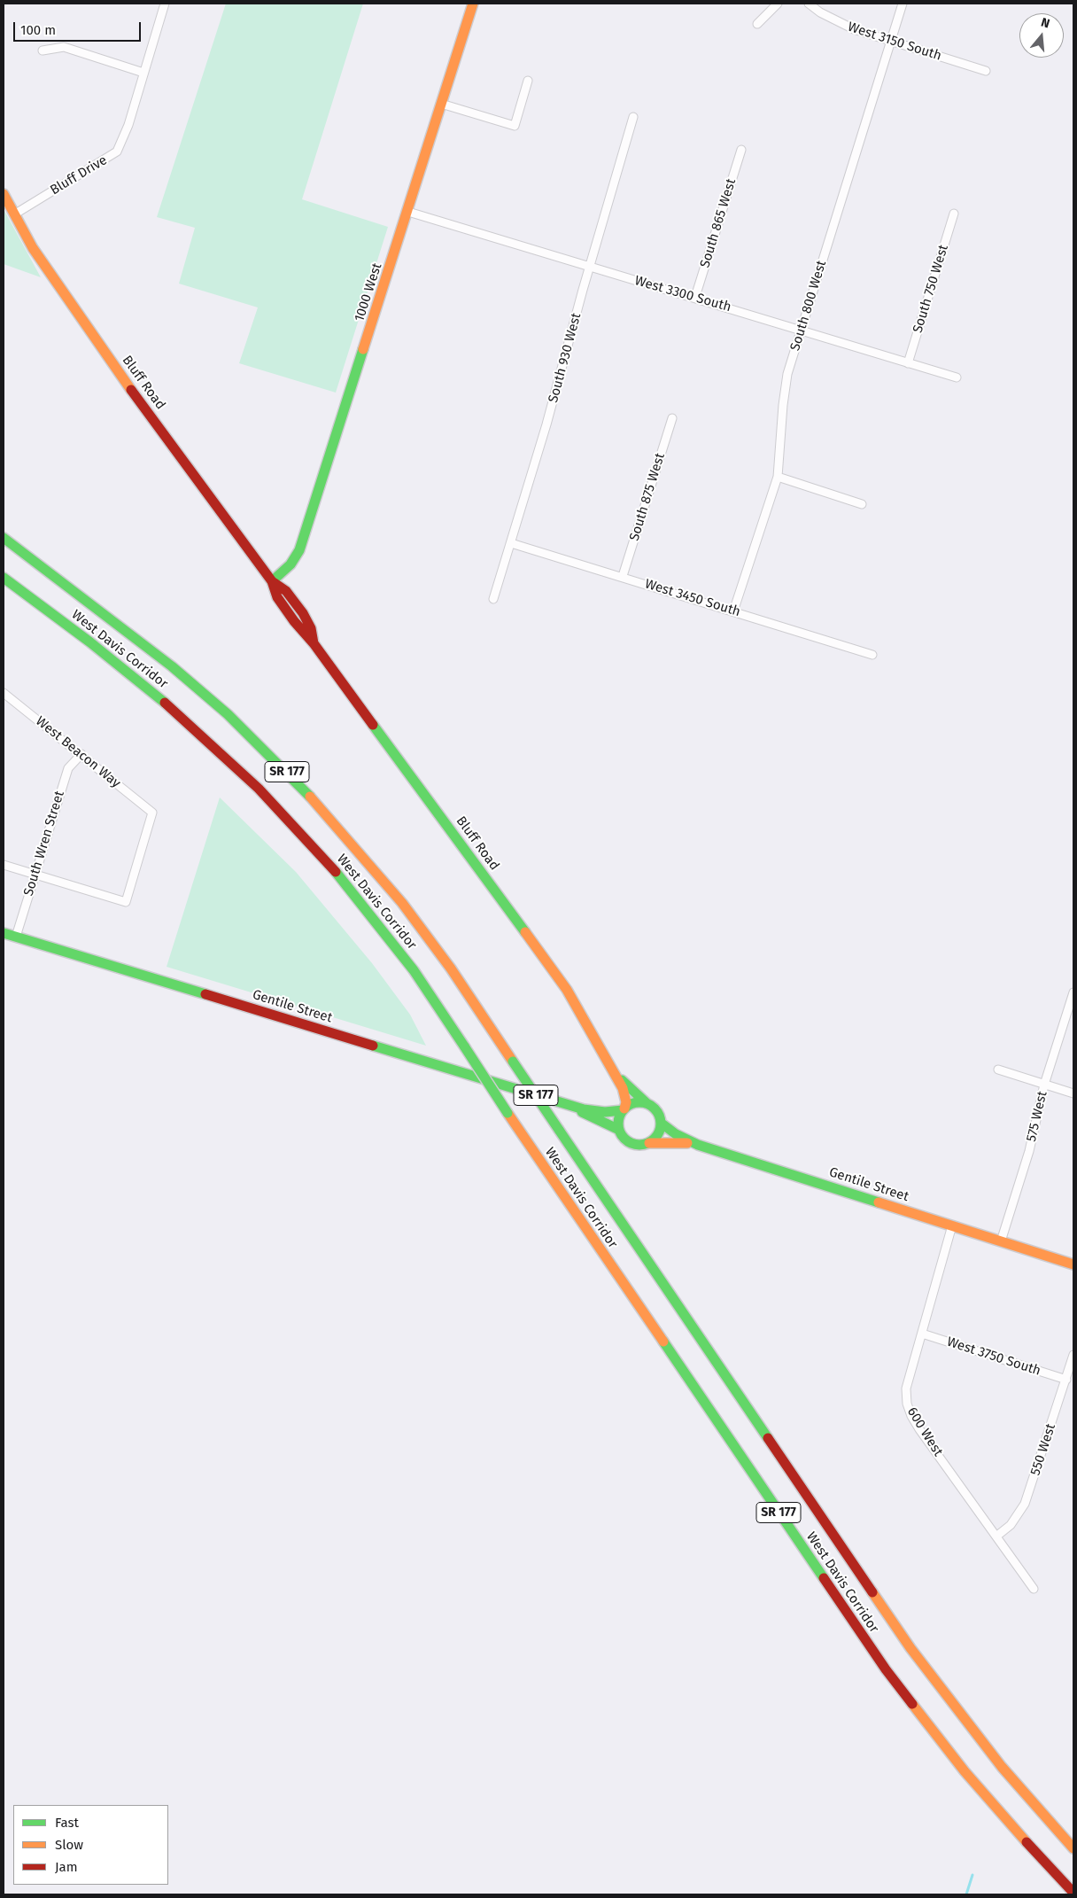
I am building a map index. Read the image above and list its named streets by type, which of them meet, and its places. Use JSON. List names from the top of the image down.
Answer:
{
  "streets": {
    "main road": [
      "1000 West",
      "Bluff Road",
      "West Davis Corridor",
      "SR 177",
      "Gentile Street"
    ],
    "street": [
      "West 3150 South",
      "Bluff Drive",
      "South 865 West",
      "South 750 West",
      "West 3300 South",
      "South 800 West",
      "South 930 West",
      "South 875 West",
      "West 3450 South",
      "West Beacon Way",
      "South Wren Street",
      "575 West",
      "West 3750 South",
      "600 West",
      "550 West"
    ]
  },
  "crossings": [
    ["West 3150 South", "South 800 West"],
    ["Bluff Drive", "Bluff Road"],
    ["South 865 West", "West 3300 South"],
    ["South 750 West", "West 3300 South"],
    ["1000 West", "West 3300 South"],
    ["1000 West", "Bluff Road"],
    ["West 3300 South", "South 800 West"],
    ["West 3300 South", "South 930 West"],
    ["South 800 West", "West 3450 South"],
    ["South 930 West", "West 3450 South"],
    ["Bluff Road", "Gentile Street"],
    ["South 875 West", "West 3450 South"],
    ["West Beacon Way", "South Wren Street"],
    ["South Wren Street", "Gentile Street"],
    ["Gentile Street", "575 West"],
    ["Gentile Street", "600 West"],
    ["West 3750 South", "600 West"],
    ["West 3750 South", "550 West"],
    ["600 West", "550 West"]
  ],
  "legend": ["Fast", "Slow", "Jam"],
  "scale_bar": "100 m",
  "north": "top"
}
